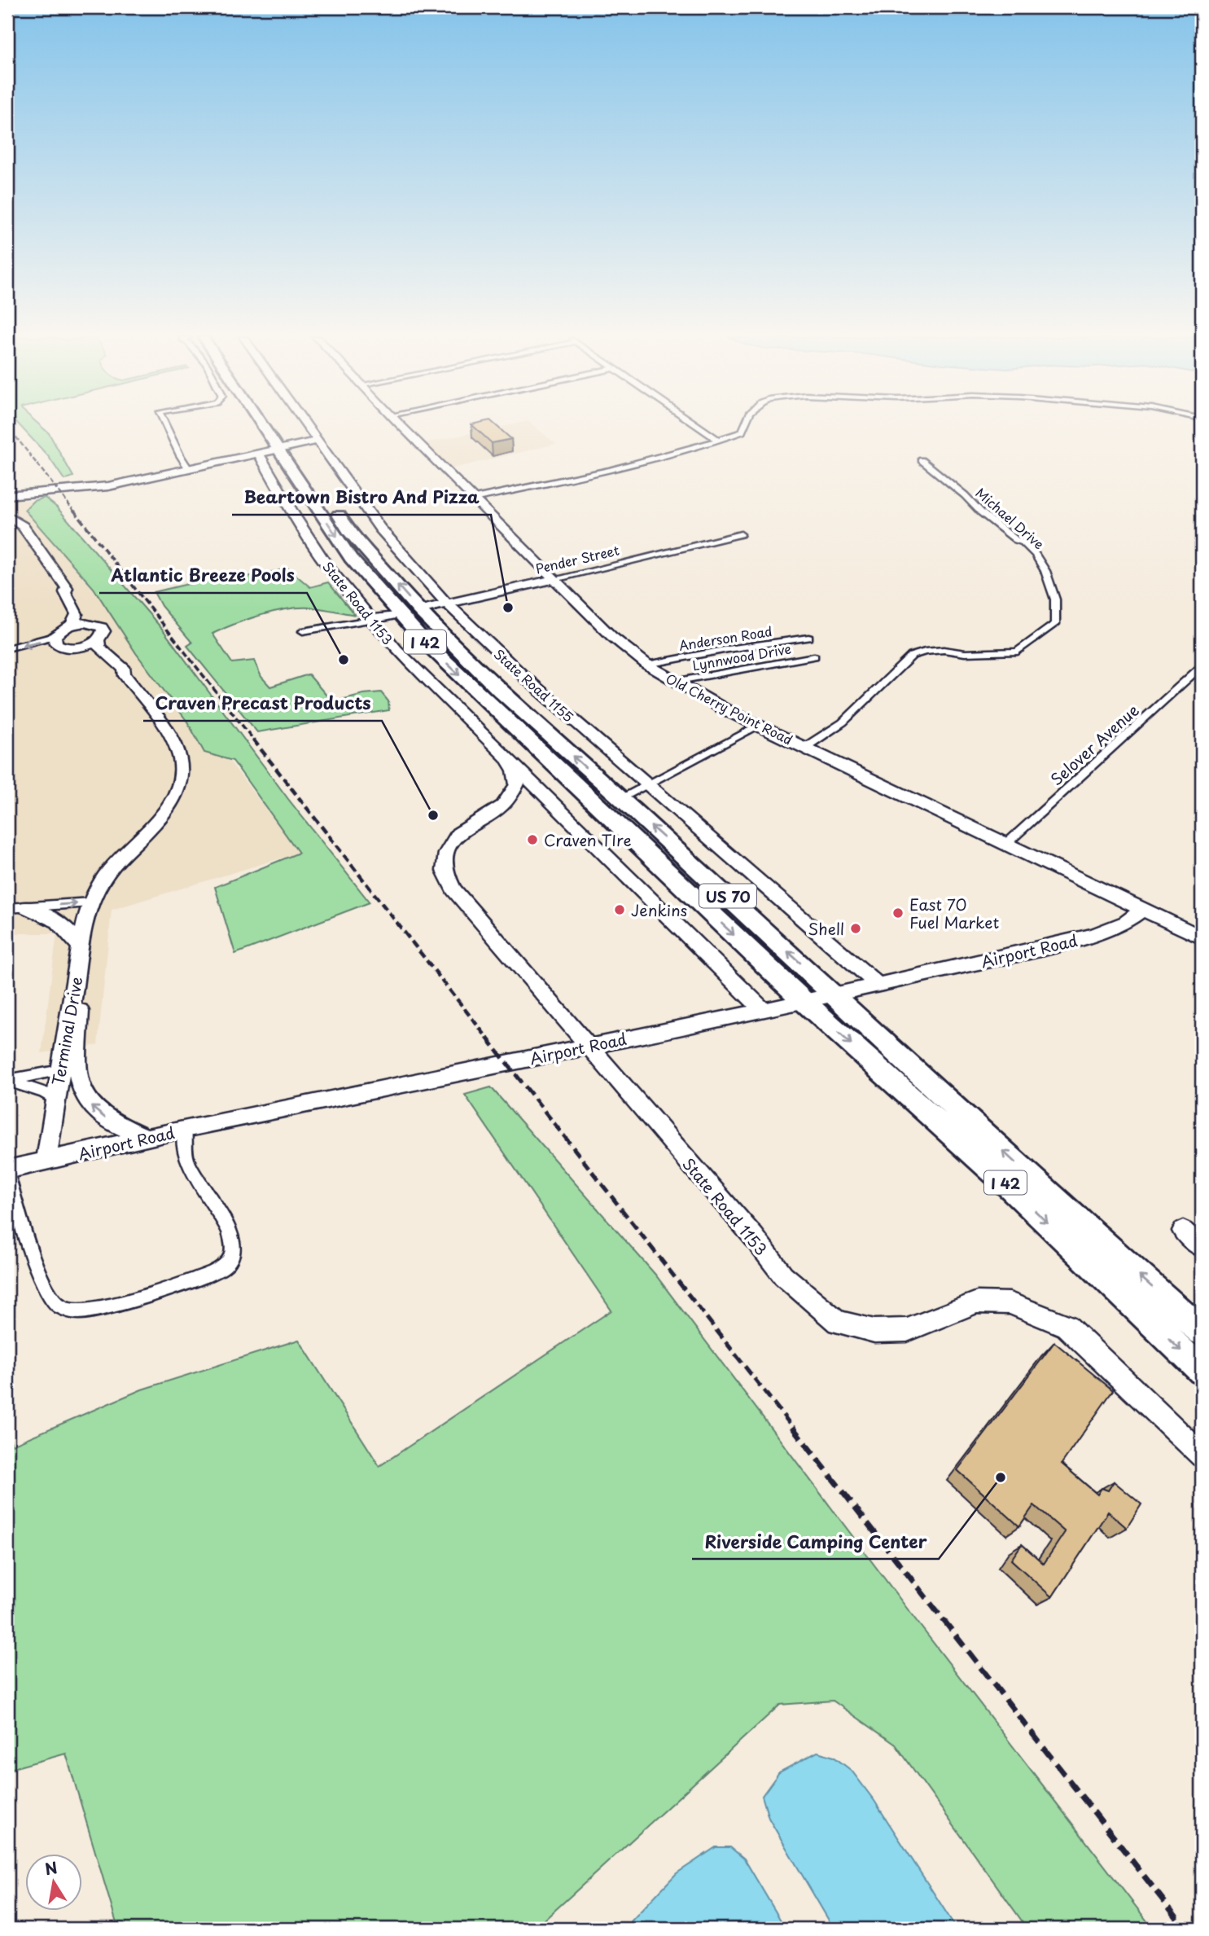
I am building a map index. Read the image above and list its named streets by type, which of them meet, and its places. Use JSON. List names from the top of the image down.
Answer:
{
  "streets": {
    "highway": ["I 42", "US 70"],
    "street": [
      "Michael Drive",
      "Pender Street",
      "State Road 1153",
      "Anderson Road",
      "Lynnwood Drive",
      "State Road 1155",
      "Old Cherry Point Road",
      "Selover Avenue",
      "Airport Road",
      "Terminal Drive"
    ]
  },
  "crossings": [
    ["Michael Drive", "Old Cherry Point Road"],
    ["Pender Street", "State Road 1155"],
    ["Pender Street", "Old Cherry Point Road"],
    ["Pender Street", "US 70"],
    ["State Road 1153", "Airport Road"],
    ["Anderson Road", "Old Cherry Point Road"],
    ["I 42", "US 70"],
    ["I 42", "Airport Road"],
    ["Lynnwood Drive", "Old Cherry Point Road"],
    ["State Road 1155", "Airport Road"],
    ["Old Cherry Point Road", "Selover Avenue"],
    ["Old Cherry Point Road", "Airport Road"],
    ["US 70", "Airport Road"],
    ["Airport Road", "Terminal Drive"]
  ],
  "places": [
    "Beartown Bistro And Pizza",
    "Atlantic Breeze Pools",
    "Craven Precast Products",
    "Craven TIre",
    "Jenkins",
    "East 70 Fuel Market",
    "Shell",
    "Riverside Camping Center"
  ],
  "north": "top"
}
